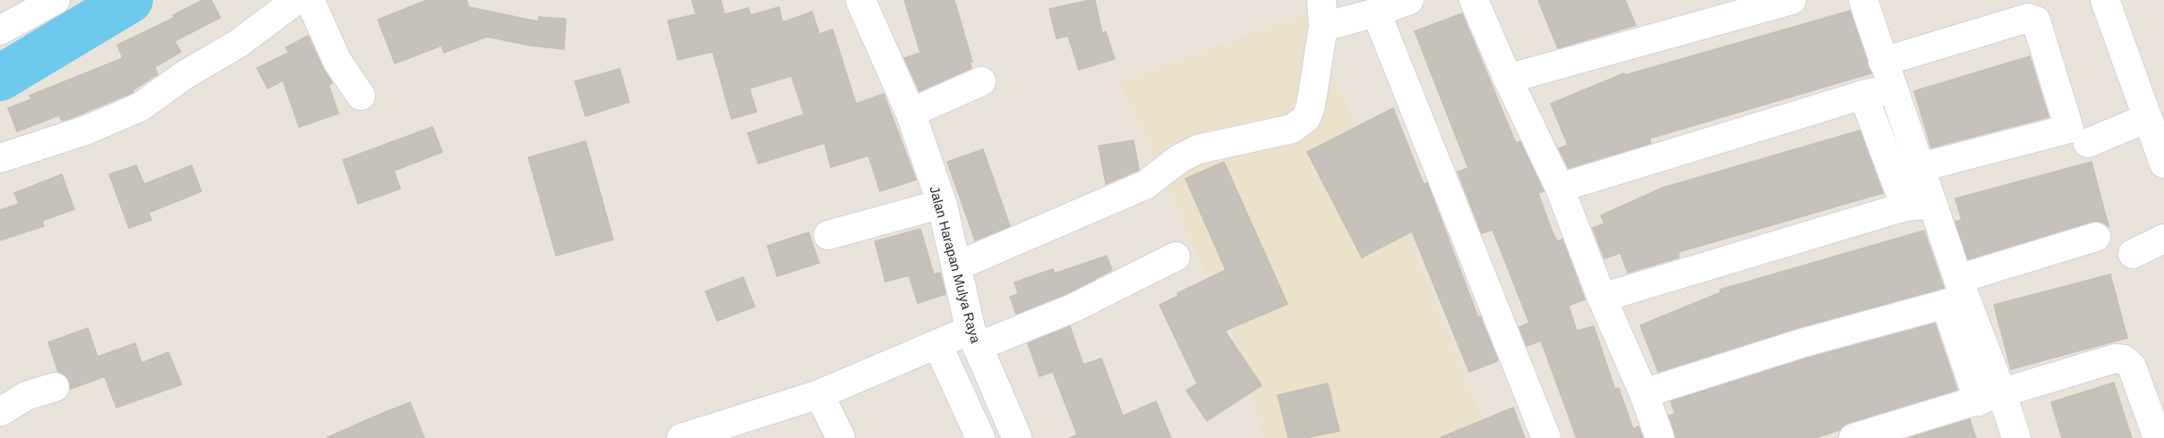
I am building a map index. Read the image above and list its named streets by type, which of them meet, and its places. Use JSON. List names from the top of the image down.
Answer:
{
  "streets": {
    "street": ["Jalan Harapan Mulya Raya"]
  }
}
